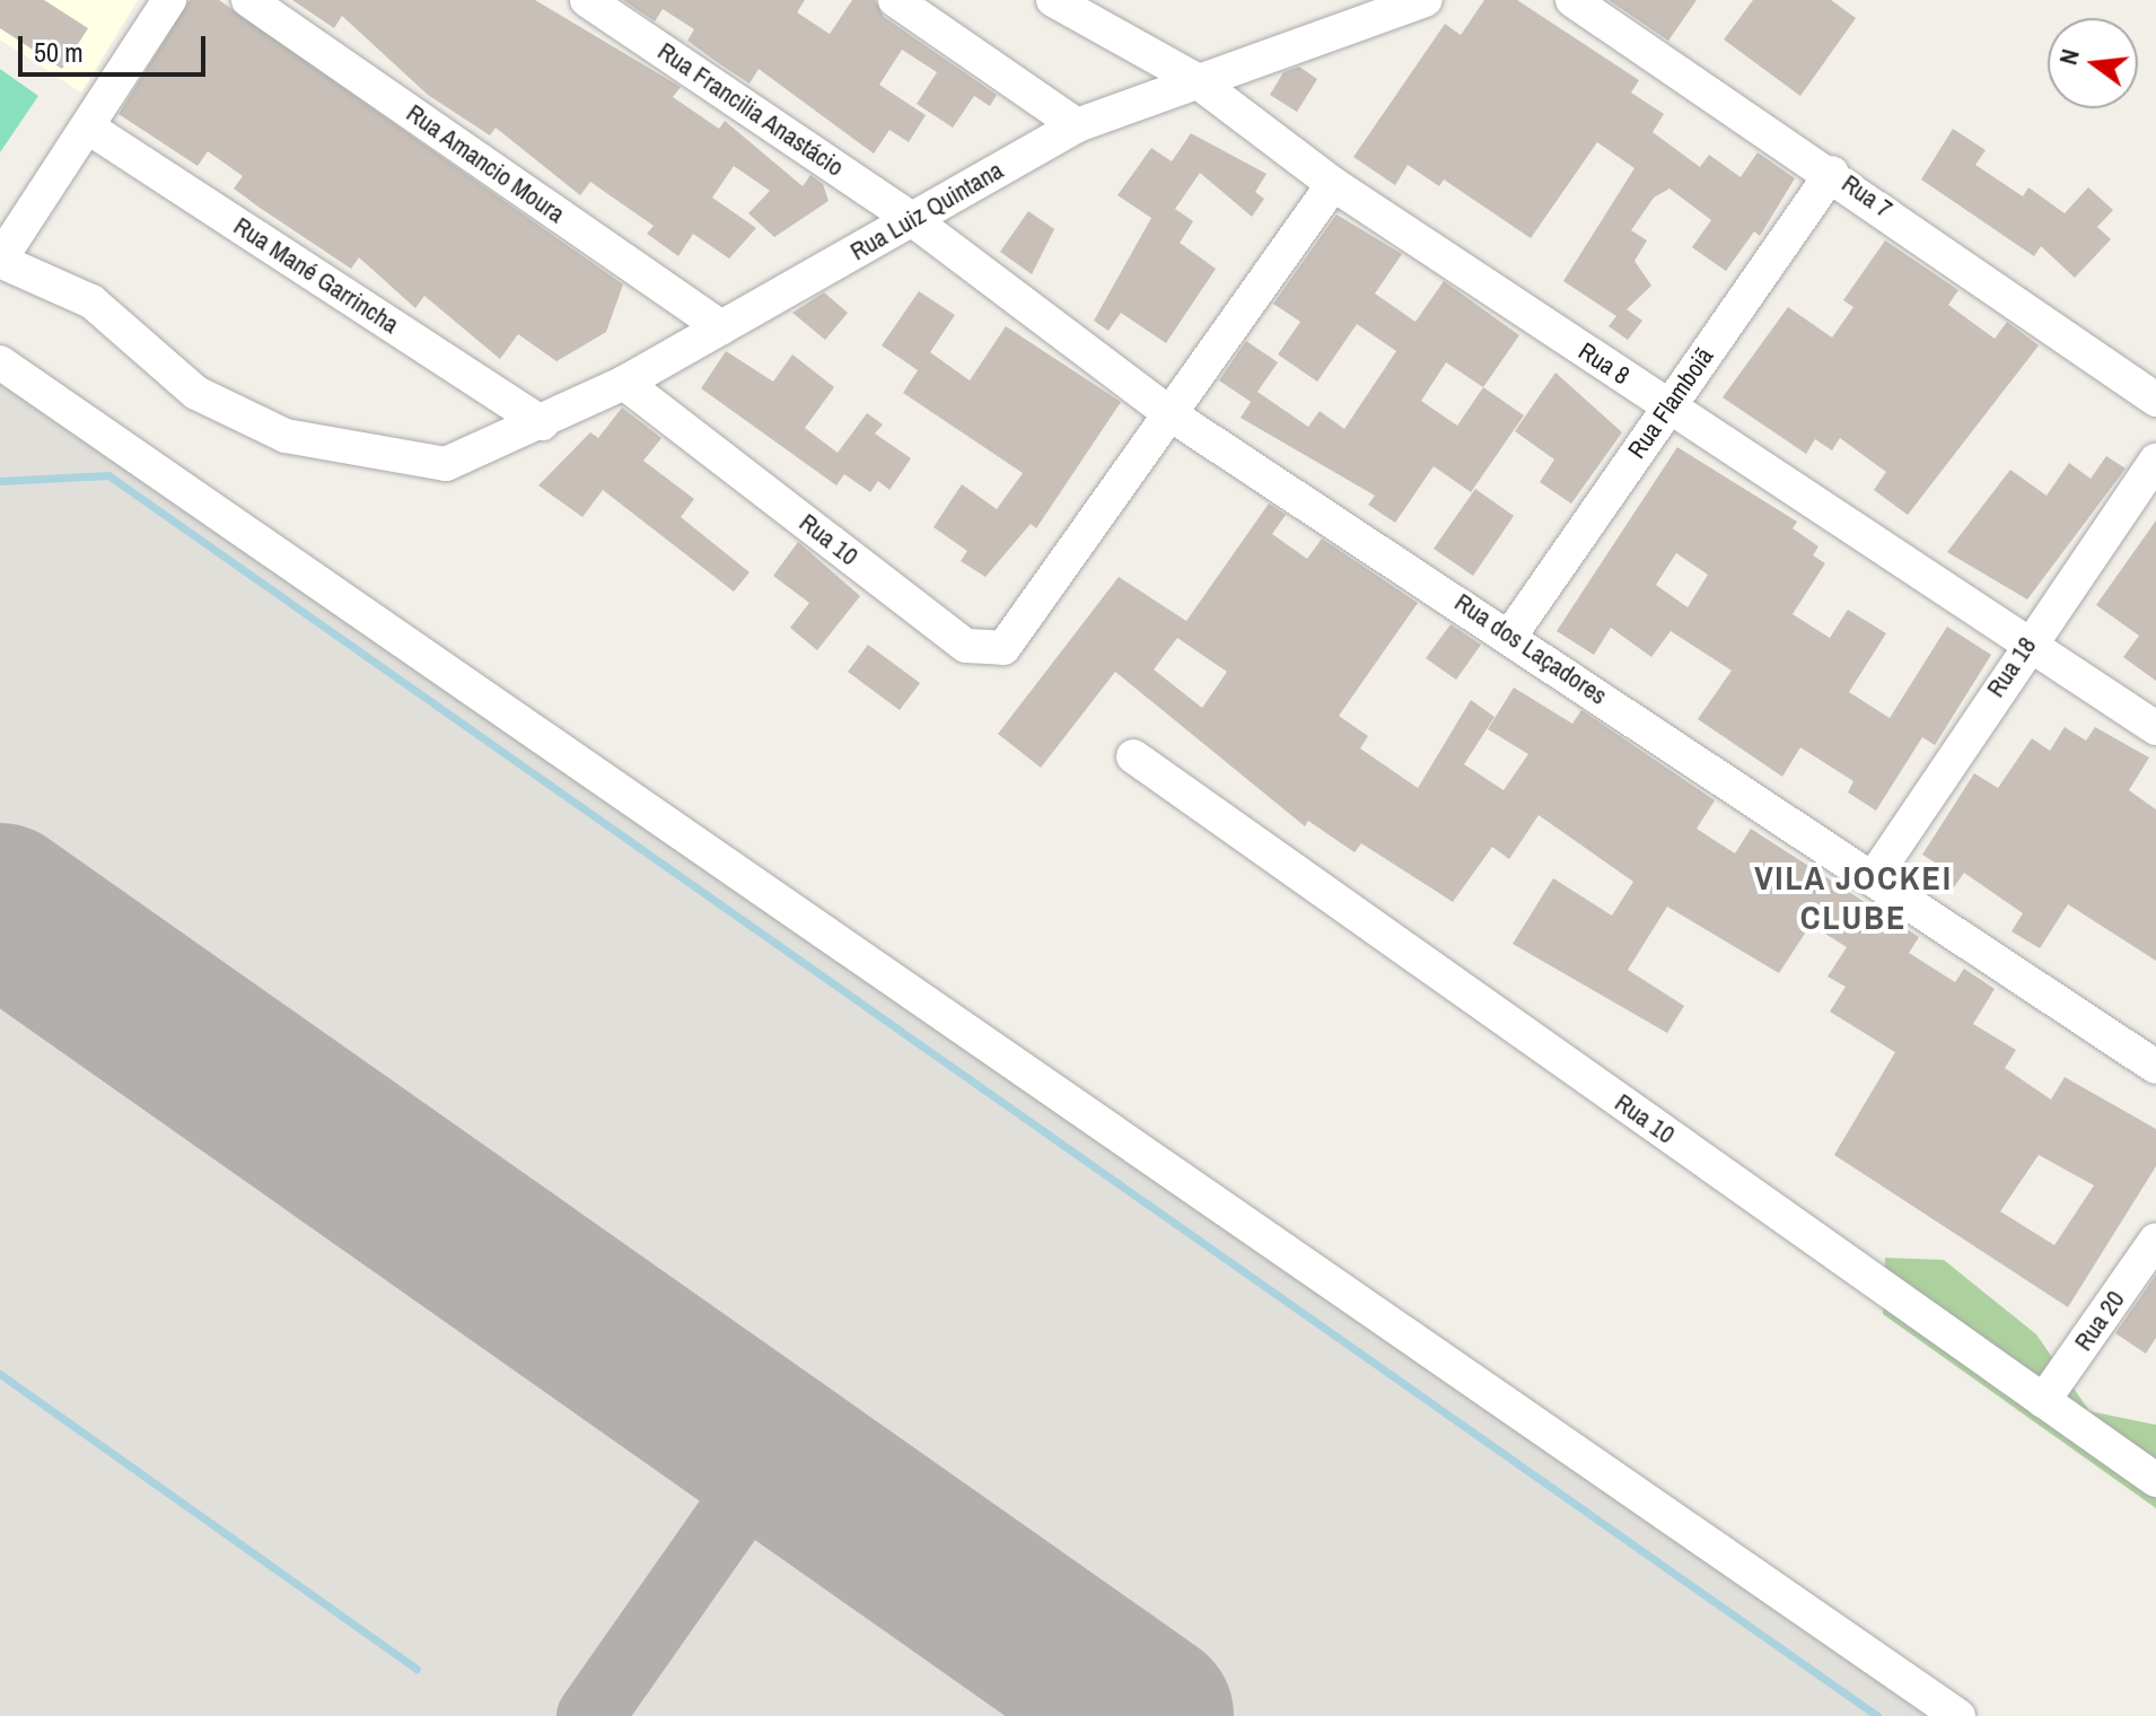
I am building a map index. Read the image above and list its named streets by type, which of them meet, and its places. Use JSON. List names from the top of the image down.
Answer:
{
  "streets": {
    "street": [
      "Rua Francilia Anastácio",
      "Rua Amancio Moura",
      "Rua 7",
      "Rua Luiz Quintana",
      "Rua Mané Garrincha",
      "Rua 8",
      "Rua Flamboiã",
      "Rua 10",
      "Rua dos Laçadores",
      "Rua 18",
      "Rua 20"
    ]
  },
  "crossings": [
    ["Rua Francilia Anastácio", "Rua Luiz Quintana"],
    ["Rua Francilia Anastácio", "Rua dos Laçadores"],
    ["Rua Amancio Moura", "Rua Luiz Quintana"],
    ["Rua 7", "Rua Flamboiã"],
    ["Rua Luiz Quintana", "Rua Mané Garrincha"],
    ["Rua Luiz Quintana", "Rua 8"],
    ["Rua Luiz Quintana", "Rua 10"],
    ["Rua Luiz Quintana", "Rua dos Laçadores"],
    ["Rua 8", "Rua Flamboiã"],
    ["Rua 8", "Rua 18"],
    ["Rua Flamboiã", "Rua dos Laçadores"],
    ["Rua 10", "Rua dos Laçadores"],
    ["Rua 10", "Rua 20"],
    ["Rua dos Laçadores", "Rua 18"]
  ],
  "districts": ["VILA JOCKEI CLUBE"],
  "scale_bar": "50 m",
  "north": "left"
}
